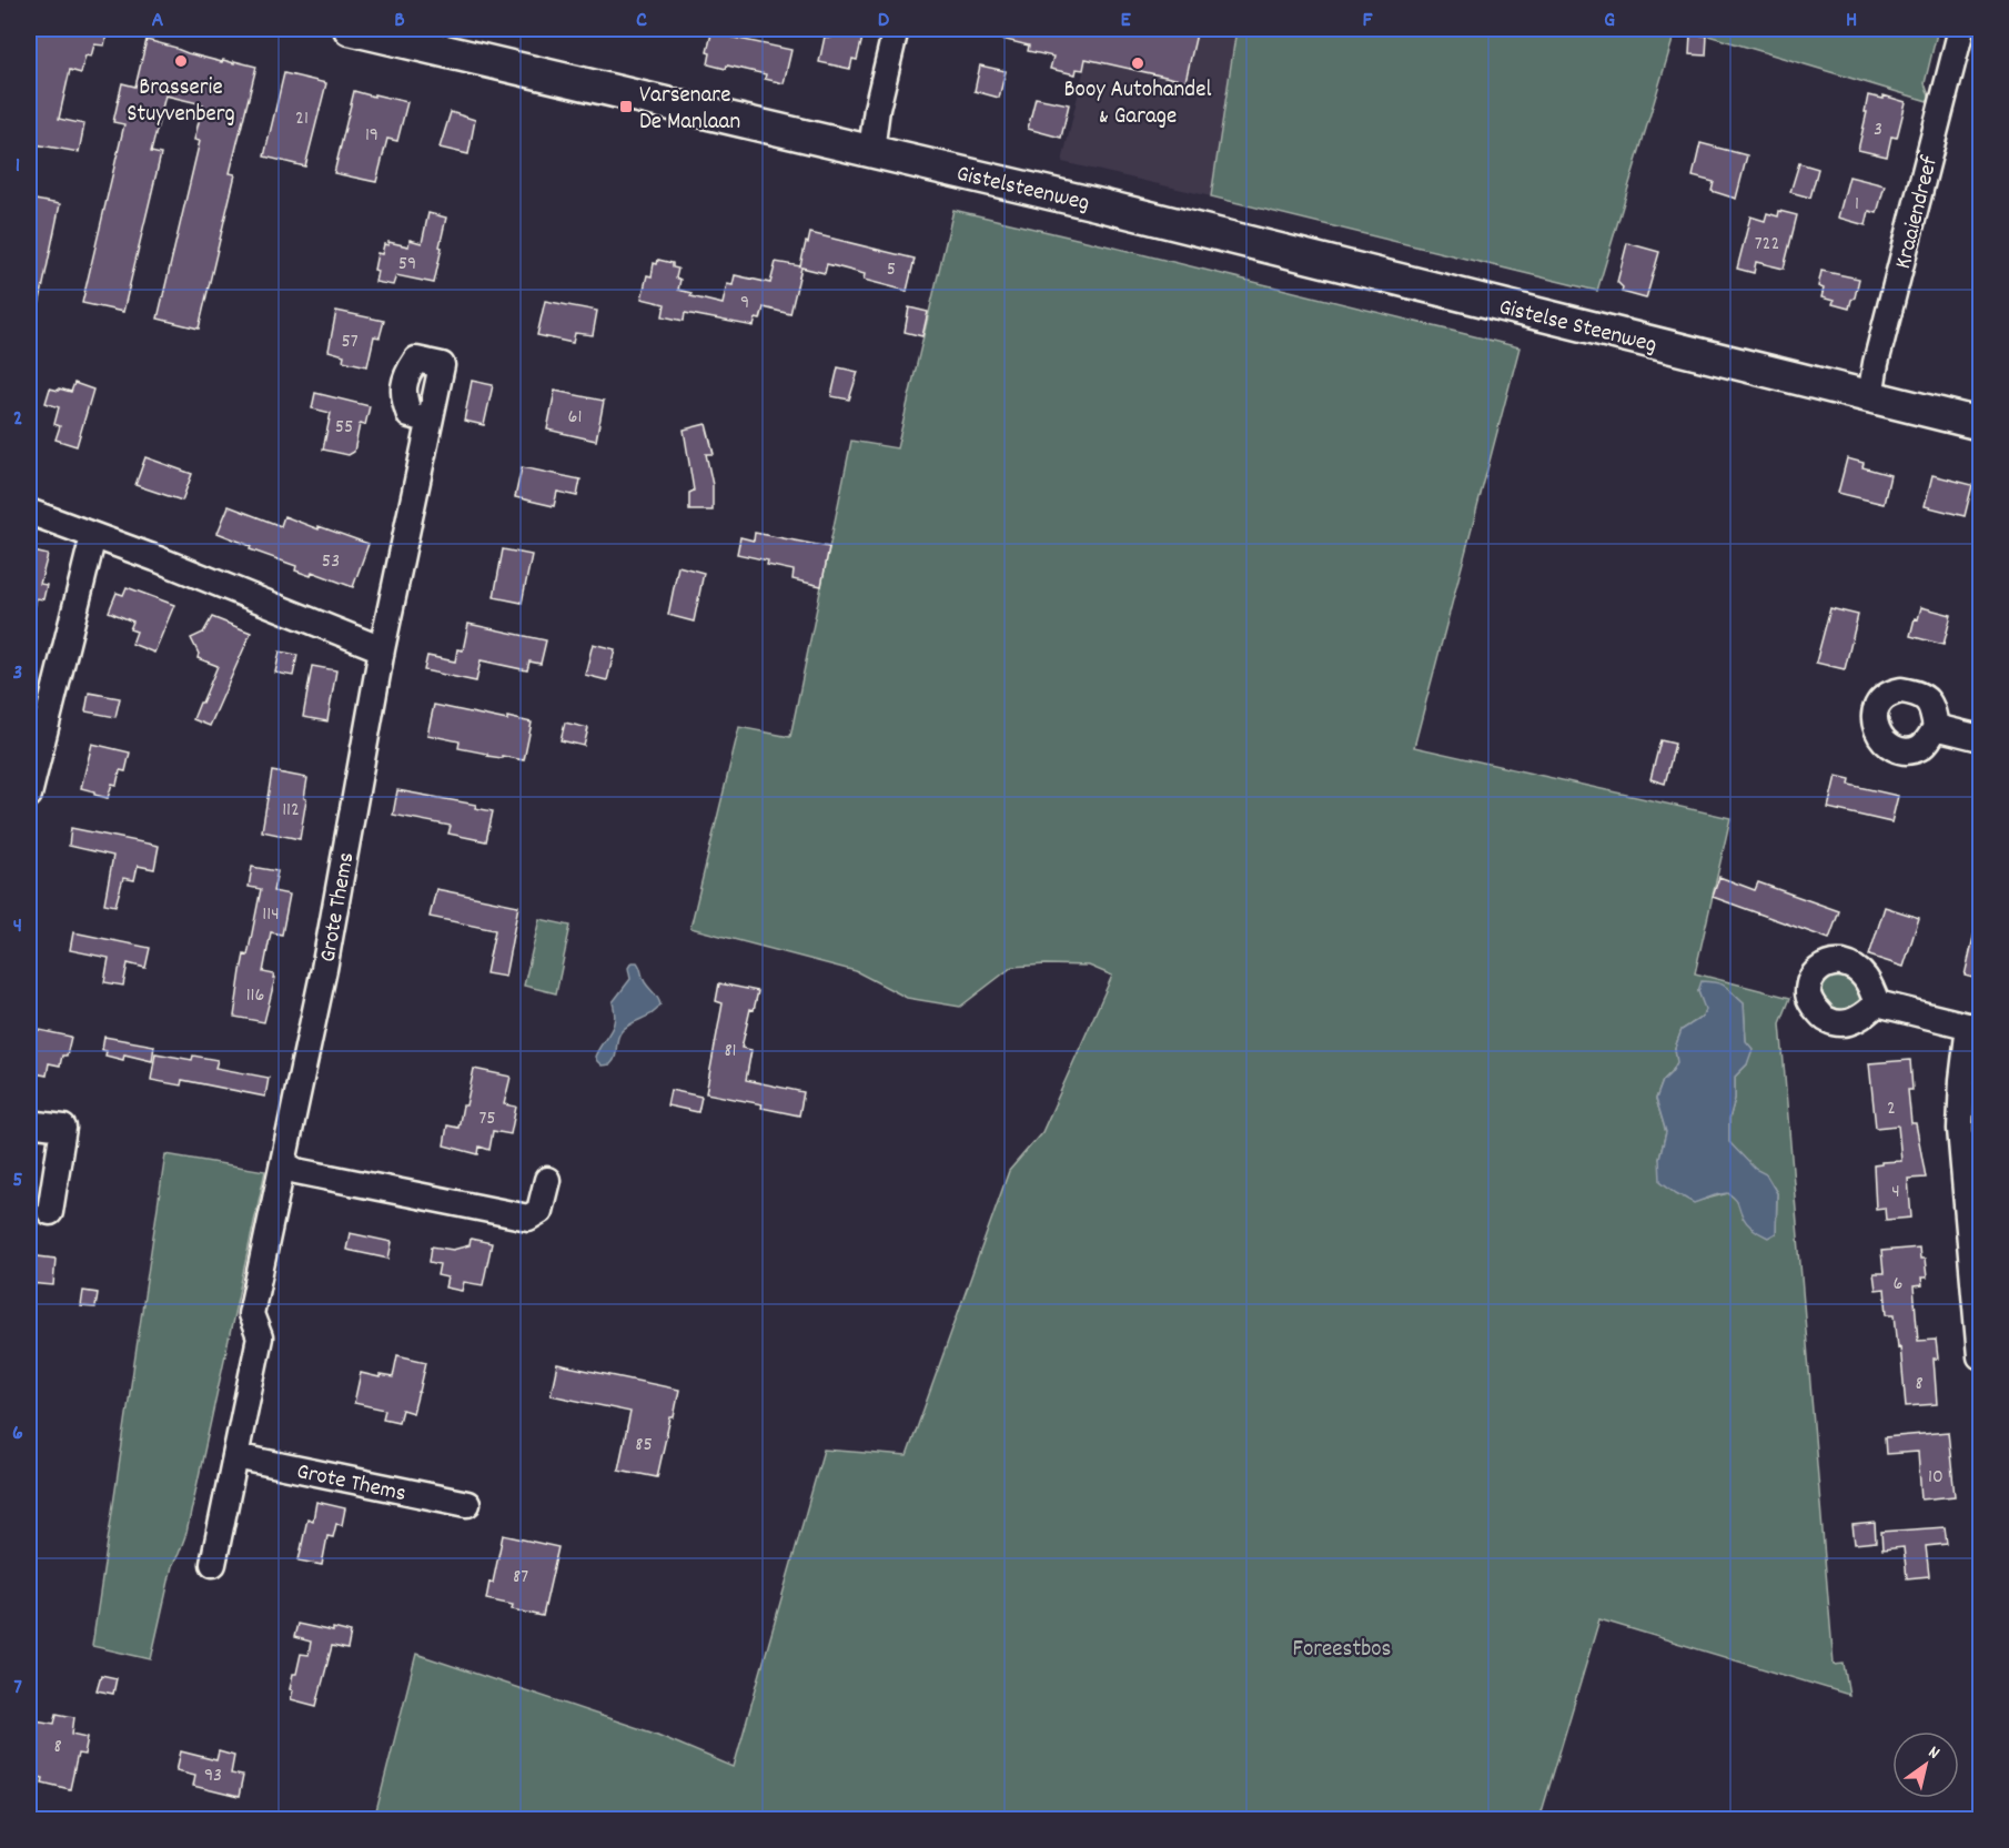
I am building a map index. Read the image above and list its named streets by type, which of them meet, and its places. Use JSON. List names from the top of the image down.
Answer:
{
  "streets": {
    "main road": ["Gistelsteenweg", "Gistelse Steenweg"],
    "street": ["Kraaiendreef", "Grote Thems"]
  },
  "crossings": [
    ["Gistelsteenweg", "Gistelse Steenweg"],
    ["Kraaiendreef", "Gistelse Steenweg"]
  ],
  "parks": ["Foreestbos"],
  "places": {
    "other": ["Brasserie Stuyvenberg", "Booy Autohandel & Garage"],
    "transit": ["Varsenare De Manlaan"]
  },
  "house_numbers": [
    "21",
    "3",
    "19",
    "1",
    "722",
    "59",
    "5",
    "9",
    "57",
    "61",
    "55",
    "53",
    "112",
    "114",
    "116",
    "81",
    "2",
    "75",
    "4",
    "6",
    "8",
    "85",
    "10",
    "87",
    "8",
    "93"
  ],
  "north": "top right",
  "grid": {
    "columns": [
      "A",
      "B",
      "C",
      "D",
      "E",
      "F",
      "G",
      "H"
    ],
    "rows": [
      "1",
      "2",
      "3",
      "4",
      "5",
      "6",
      "7"
    ]
  }
}
